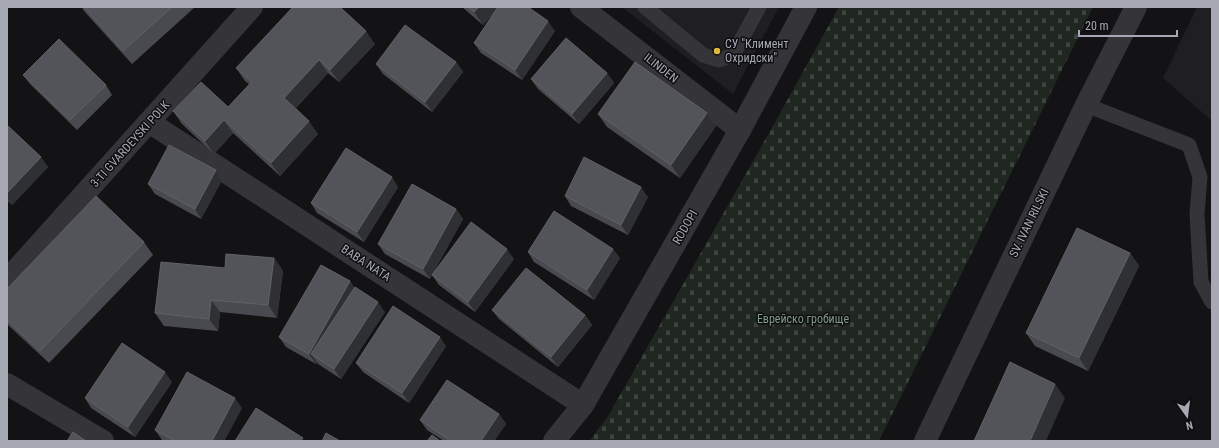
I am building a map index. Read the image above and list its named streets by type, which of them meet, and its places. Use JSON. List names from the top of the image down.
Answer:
{
  "streets": {
    "street": [
      "ILINDEN",
      "3-TI GVARDEYSKI POLK",
      "SV. IVAN RILSKI",
      "RODOPI",
      "BABA NATA"
    ]
  },
  "crossings": [
    ["ILINDEN", "RODOPI"],
    ["3-TI GVARDEYSKI POLK", "BABA NATA"],
    ["RODOPI", "BABA NATA"]
  ],
  "parks": ["Еврейско гробище"],
  "places": ["СУ \"Климент Охридски\""],
  "scale_bar": "20 m",
  "north": "bottom"
}
